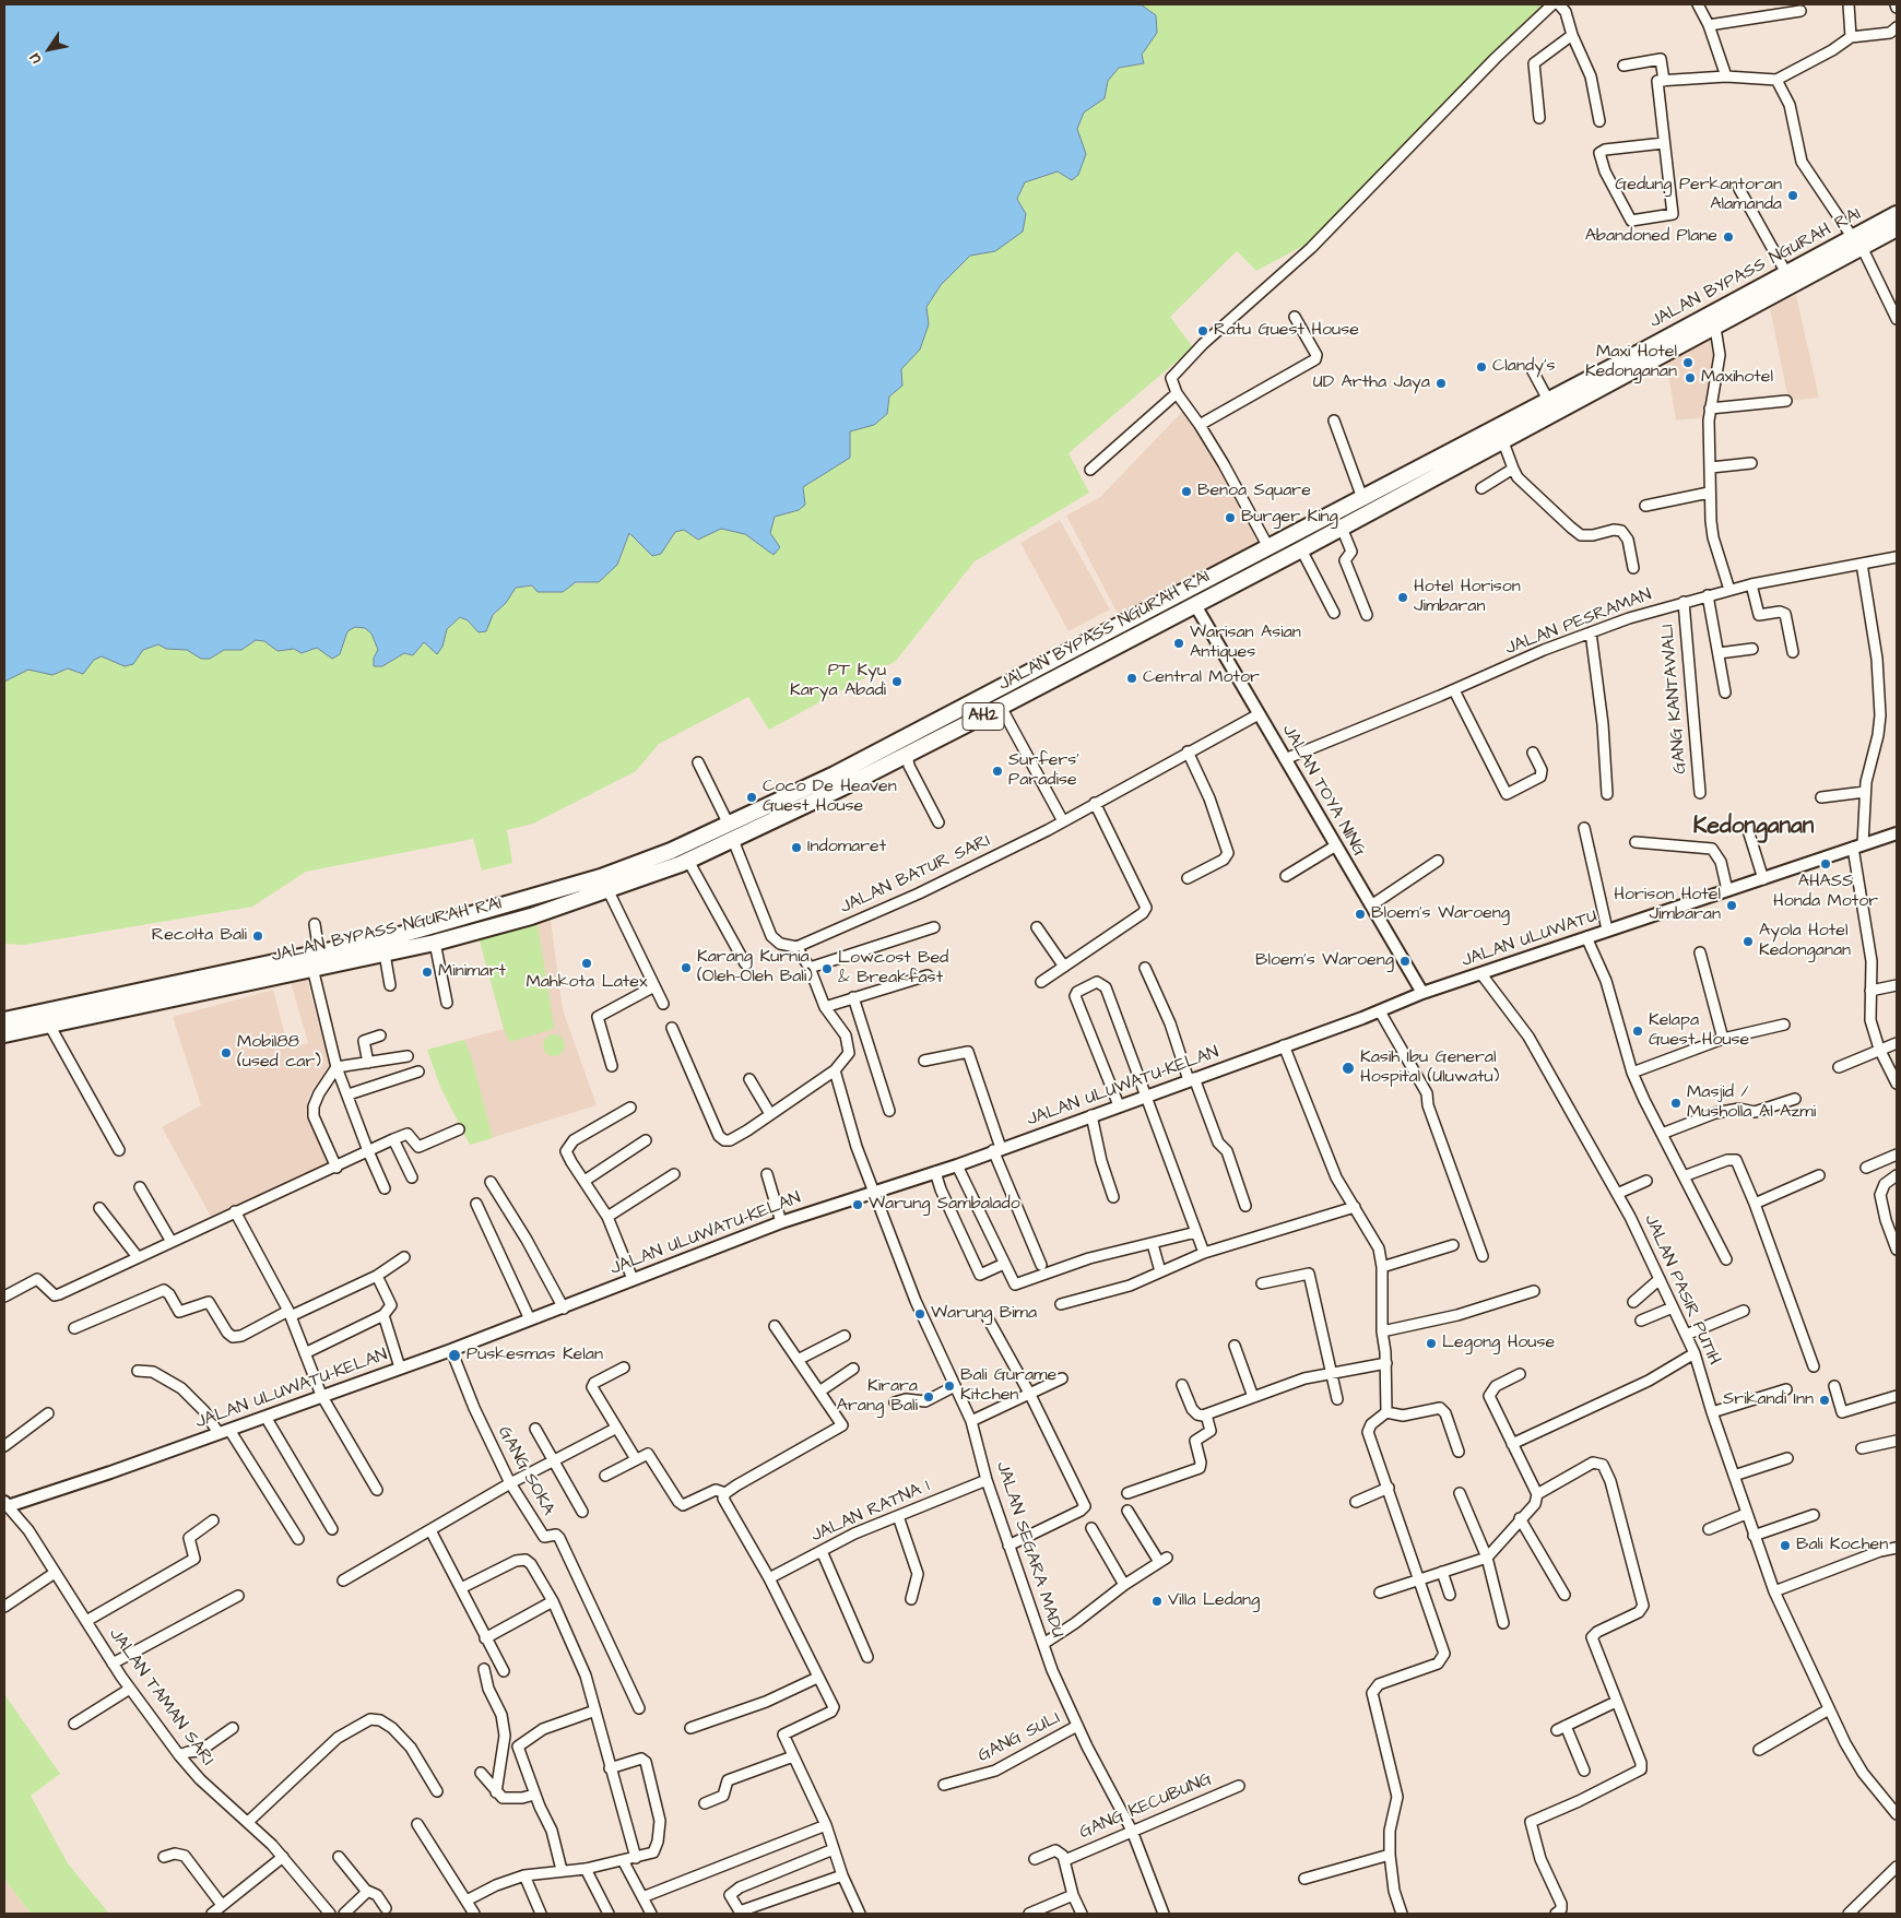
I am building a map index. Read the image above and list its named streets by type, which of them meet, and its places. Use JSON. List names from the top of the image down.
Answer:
{
  "streets": {
    "highway": ["JALAN BYPASS NGURAH RAI", "AH2"],
    "street": [
      "JALAN PESRAMAN",
      "GANG KANTAWALI",
      "JALAN TOYA NING",
      "JALAN BATUR SARI",
      "JALAN ULUWATU",
      "JALAN ULUWATU-KELAN",
      "JALAN PASIR PUTIH",
      "GANG SOKA",
      "JALAN RATNA 1",
      "JALAN SEGARA MADU",
      "JALAN TAMAN SARI",
      "GANG SULI",
      "GANG KECUBUNG"
    ]
  },
  "crossings": [
    ["JALAN BYPASS NGURAH RAI", "JALAN TOYA NING"],
    ["JALAN PESRAMAN", "GANG KANTAWALI"],
    ["JALAN PESRAMAN", "JALAN TOYA NING"],
    ["JALAN TOYA NING", "JALAN BATUR SARI"],
    ["JALAN TOYA NING", "JALAN ULUWATU"],
    ["JALAN TOYA NING", "JALAN ULUWATU-KELAN"],
    ["JALAN ULUWATU", "JALAN ULUWATU-KELAN"],
    ["JALAN ULUWATU", "JALAN PASIR PUTIH"],
    ["JALAN ULUWATU-KELAN", "GANG SOKA"],
    ["JALAN ULUWATU-KELAN", "JALAN SEGARA MADU"],
    ["JALAN ULUWATU-KELAN", "JALAN TAMAN SARI"],
    ["JALAN RATNA 1", "JALAN SEGARA MADU"],
    ["JALAN SEGARA MADU", "GANG SULI"],
    ["JALAN SEGARA MADU", "GANG KECUBUNG"]
  ],
  "districts": ["Kedonganan"],
  "places": [
    "Gedung Perkantoran Alamanda",
    "Abandoned Plane",
    "Ratu Guest House",
    "Maxi Hotel Kedonganan",
    "Clandy's",
    "Maxihotel",
    "UD Artha Jaya",
    "Benoa Square",
    "Burger King",
    "Hotel Horison Jimbaran",
    "Warisan Asian Antiques",
    "Central Motor",
    "PT Kyu Karya Abadi",
    "Surfers' Paradise",
    "Coco De Heaven Guest House",
    "Indomaret",
    "AHASS Honda Motor",
    "Horison Hotel Jimbaran",
    "Bloem's Waroeng",
    "Recolta Bali",
    "Ayola Hotel Kedonganan",
    "Bloem’s Waroeng",
    "Mahkota Latex",
    "Karang Kurnia (Oleh-Oleh Bali)",
    "Lowcost Bed & Breakfast",
    "Minimart",
    "Kelapa Guest House",
    "Mobil88 (used car)",
    "Kasih Ibu General Hospital (Uluwatu)",
    "Masjid / Musholla Al Azmi",
    "Warung Sambalado",
    "Warung Bima",
    "Legong House",
    "Puskesmas Kelan",
    "Bali Gurame Kitchen",
    "Kirara Arang Bali",
    "Srikandi Inn",
    "Bali Kochen",
    "Villa Ledang"
  ],
  "north": "bottom left"
}
